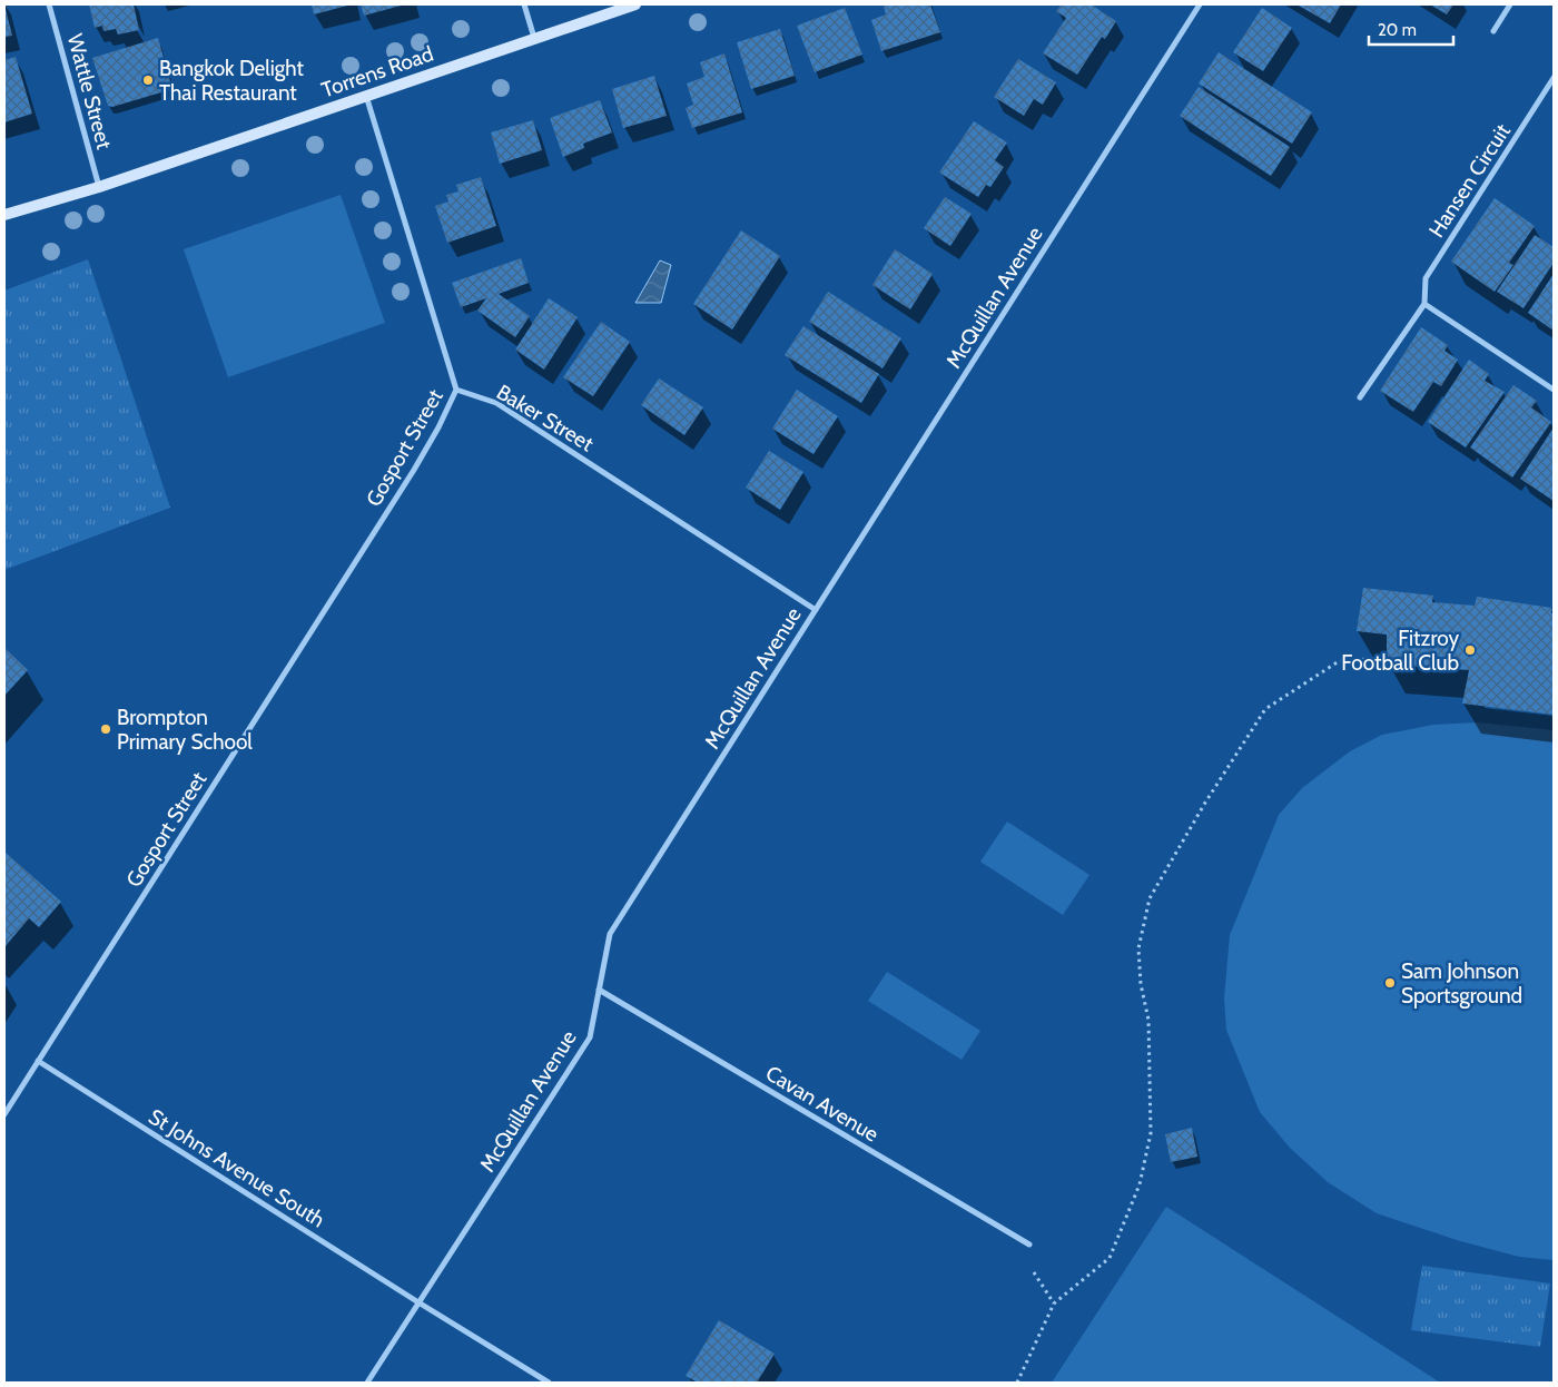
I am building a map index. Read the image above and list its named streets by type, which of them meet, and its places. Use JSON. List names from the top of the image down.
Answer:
{
  "streets": {
    "main road": ["Torrens Road"],
    "street": [
      "Wattle Street",
      "Hansen Circuit",
      "McQuillan Avenue",
      "Baker Street",
      "Gosport Street",
      "Cavan Avenue",
      "St Johns Avenue South"
    ]
  },
  "crossings": [
    ["Torrens Road", "Wattle Street"],
    ["McQuillan Avenue", "Baker Street"],
    ["McQuillan Avenue", "Cavan Avenue"],
    ["McQuillan Avenue", "St Johns Avenue South"],
    ["Baker Street", "Gosport Street"],
    ["Gosport Street", "St Johns Avenue South"]
  ],
  "places": [
    "Bangkok Delight Thai Restaurant",
    "Fitzroy Football Club",
    "Brompton Primary School",
    "Sam Johnson Sportsground"
  ],
  "scale_bar": "20 m"
}
